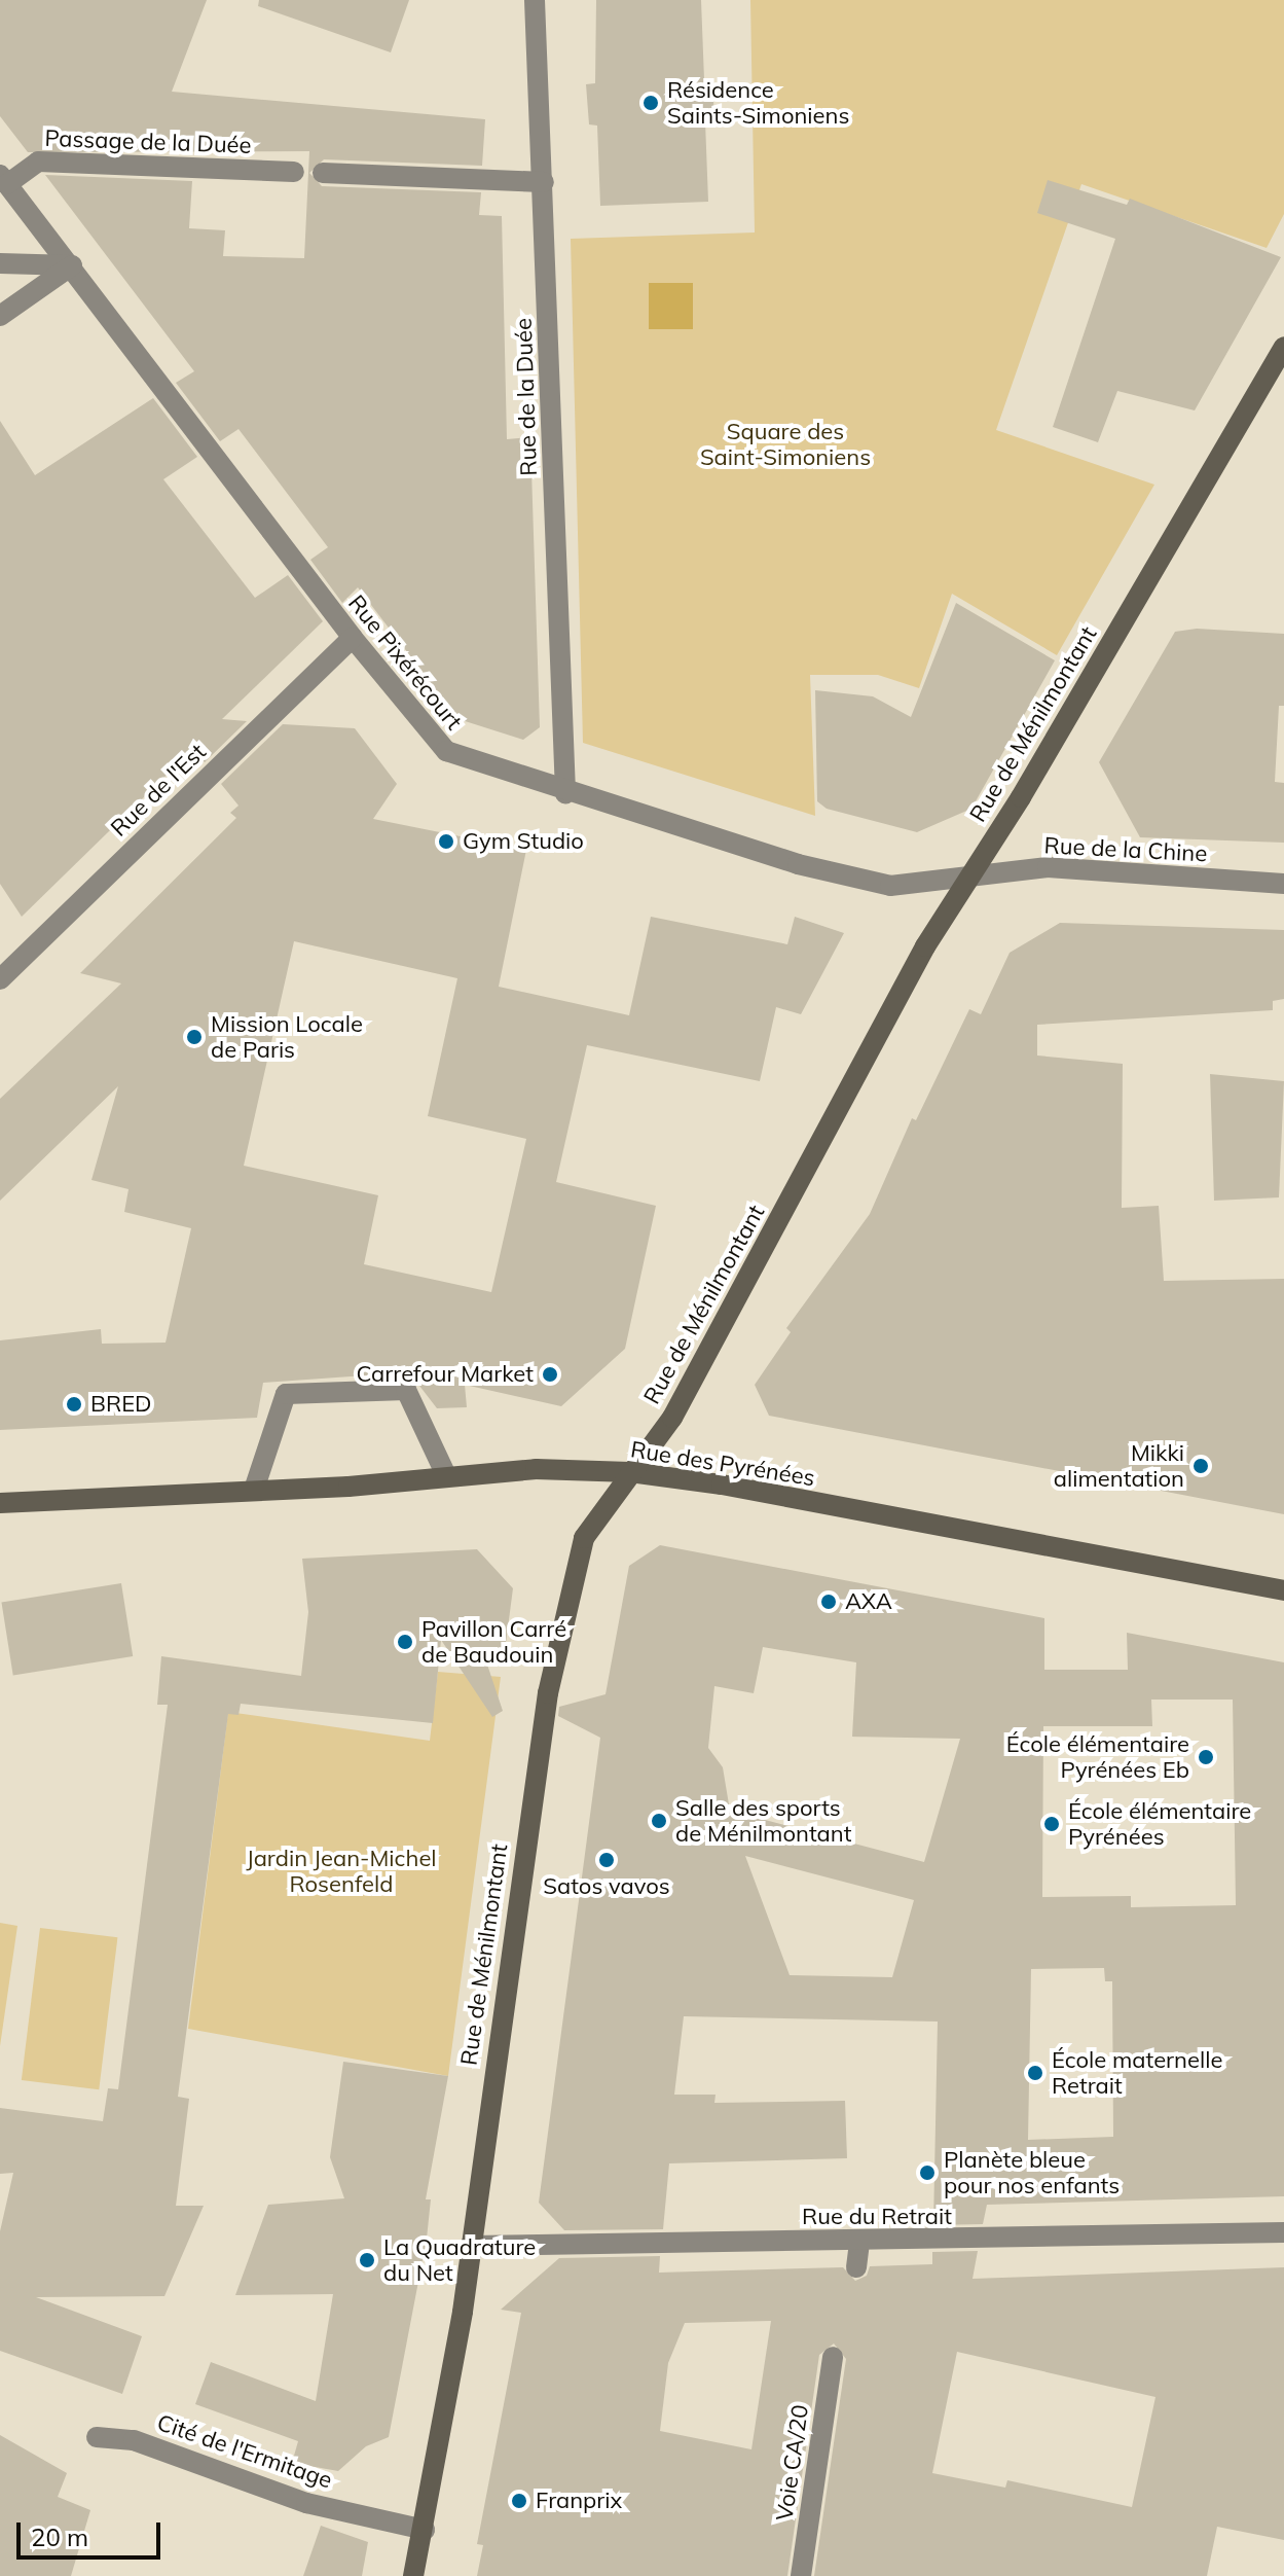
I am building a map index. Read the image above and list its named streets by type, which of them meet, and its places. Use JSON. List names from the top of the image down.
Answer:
{
  "streets": {
    "street": [
      "Passage de la Duée",
      "Rue de la Duée",
      "Rue Pixérécourt",
      "Rue de Ménilmontant",
      "Rue de l'Est",
      "Rue de la Chine",
      "Rue des Pyrénées",
      "Rue du Retrait",
      "Cité de l'Ermitage",
      "Voie CA/20"
    ]
  },
  "crossings": [
    ["Passage de la Duée", "Rue Pixérécourt"],
    ["Rue de la Duée", "Rue Pixérécourt"],
    ["Rue Pixérécourt", "Rue de Ménilmontant"],
    ["Rue Pixérécourt", "Rue de l'Est"],
    ["Rue Pixérécourt", "Rue de la Chine"],
    ["Rue de Ménilmontant", "Rue de la Chine"],
    ["Rue de Ménilmontant", "Rue des Pyrénées"],
    ["Rue de Ménilmontant", "Rue du Retrait"],
    ["Rue de Ménilmontant", "Cité de l'Ermitage"]
  ],
  "parks": ["Square des Saint-Simoniens", "Jardin Jean-Michel Rosenfeld"],
  "places": [
    "Résidence Saints-Simoniens",
    "Gym Studio",
    "Mission Locale de Paris",
    "Carrefour Market",
    "BRED",
    "Mikki alimentation",
    "AXA",
    "Pavillon Carré de Baudouin",
    "École élémentaire Pyrénées Eb",
    "Salle des sports de Ménilmontant",
    "École élémentaire Pyrénées",
    "Satos vavos",
    "École maternelle Retrait",
    "Planète bleue pour nos enfants",
    "La Quadrature du Net",
    "Franprix"
  ],
  "scale_bar": "20 m"
}
